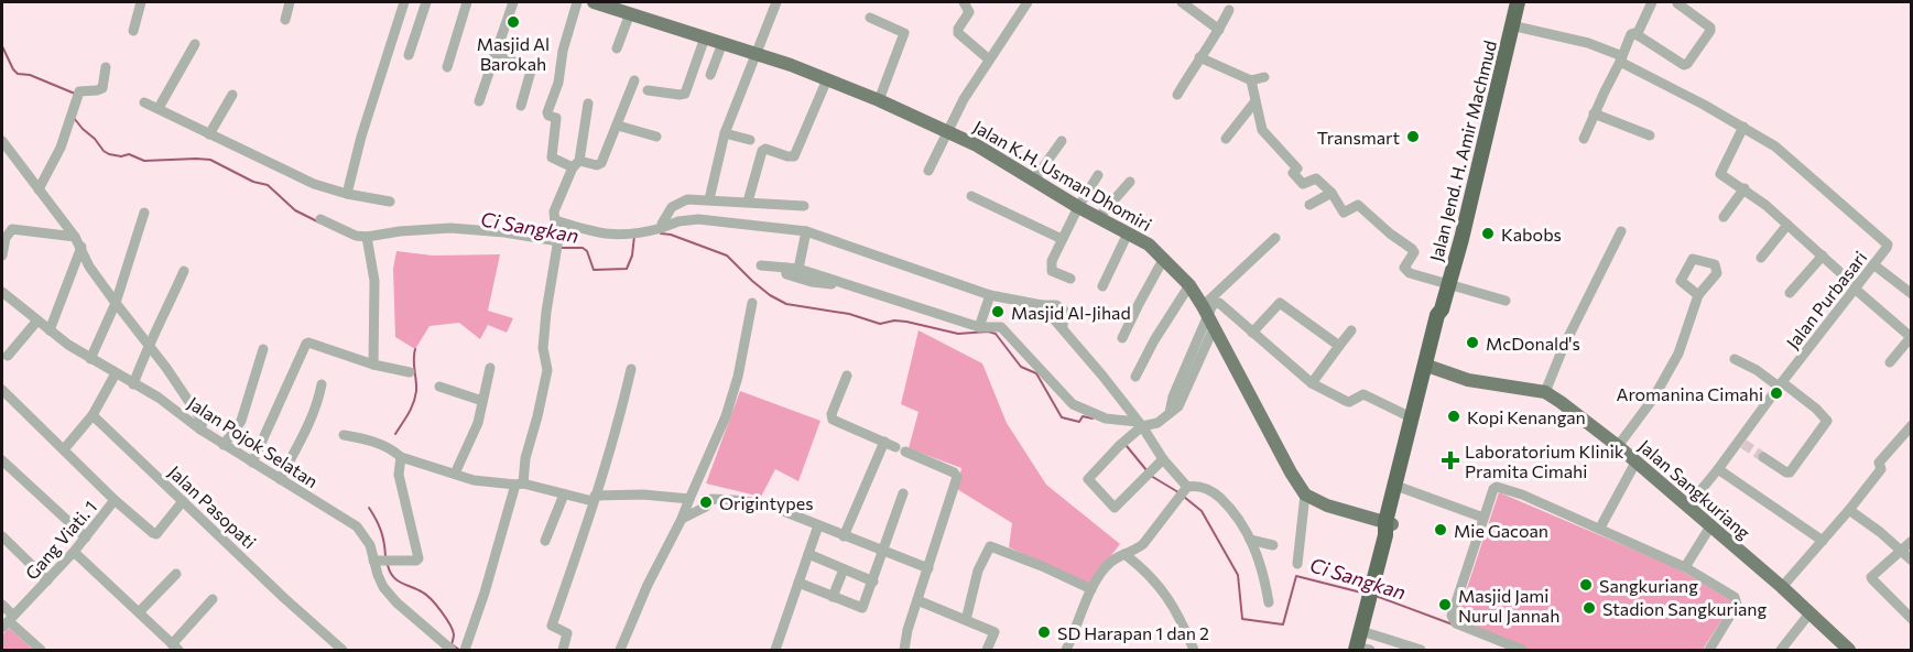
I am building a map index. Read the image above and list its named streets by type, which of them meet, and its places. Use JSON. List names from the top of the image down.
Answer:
{
  "streets": {
    "highway": ["Jalan Jend. H. Amir Machmud"],
    "main road": ["Jalan K.H. Usman Dhomiri", "Jalan Sangkuriang"],
    "street": [
      "Jalan Purbasari",
      "Jalan Pojok Selatan",
      "Jalan Pasopati",
      "Gang Viati. 1"
    ]
  },
  "crossings": [
    ["Jalan Jend. H. Amir Machmud", "Jalan Purbasari"],
    ["Jalan Jend. H. Amir Machmud", "Jalan Sangkuriang"],
    ["Jalan Purbasari", "Jalan Sangkuriang"]
  ],
  "water": ["Ci Sangkan"],
  "places": {
    "other": [
      "Masjid Al Barokah",
      "Transmart",
      "Kabobs",
      "Masjid Al-Jihad",
      "McDonald's",
      "Aromanina Cimahi",
      "Kopi Kenangan",
      "Origintypes",
      "Mie Gacoan",
      "Sangkuriang",
      "Masjid Jami Nurul Jannah",
      "Stadion Sangkuriang",
      "SD Harapan 1 dan 2"
    ],
    "health": ["Laboratorium Klinik Pramita Cimahi"]
  }
}
